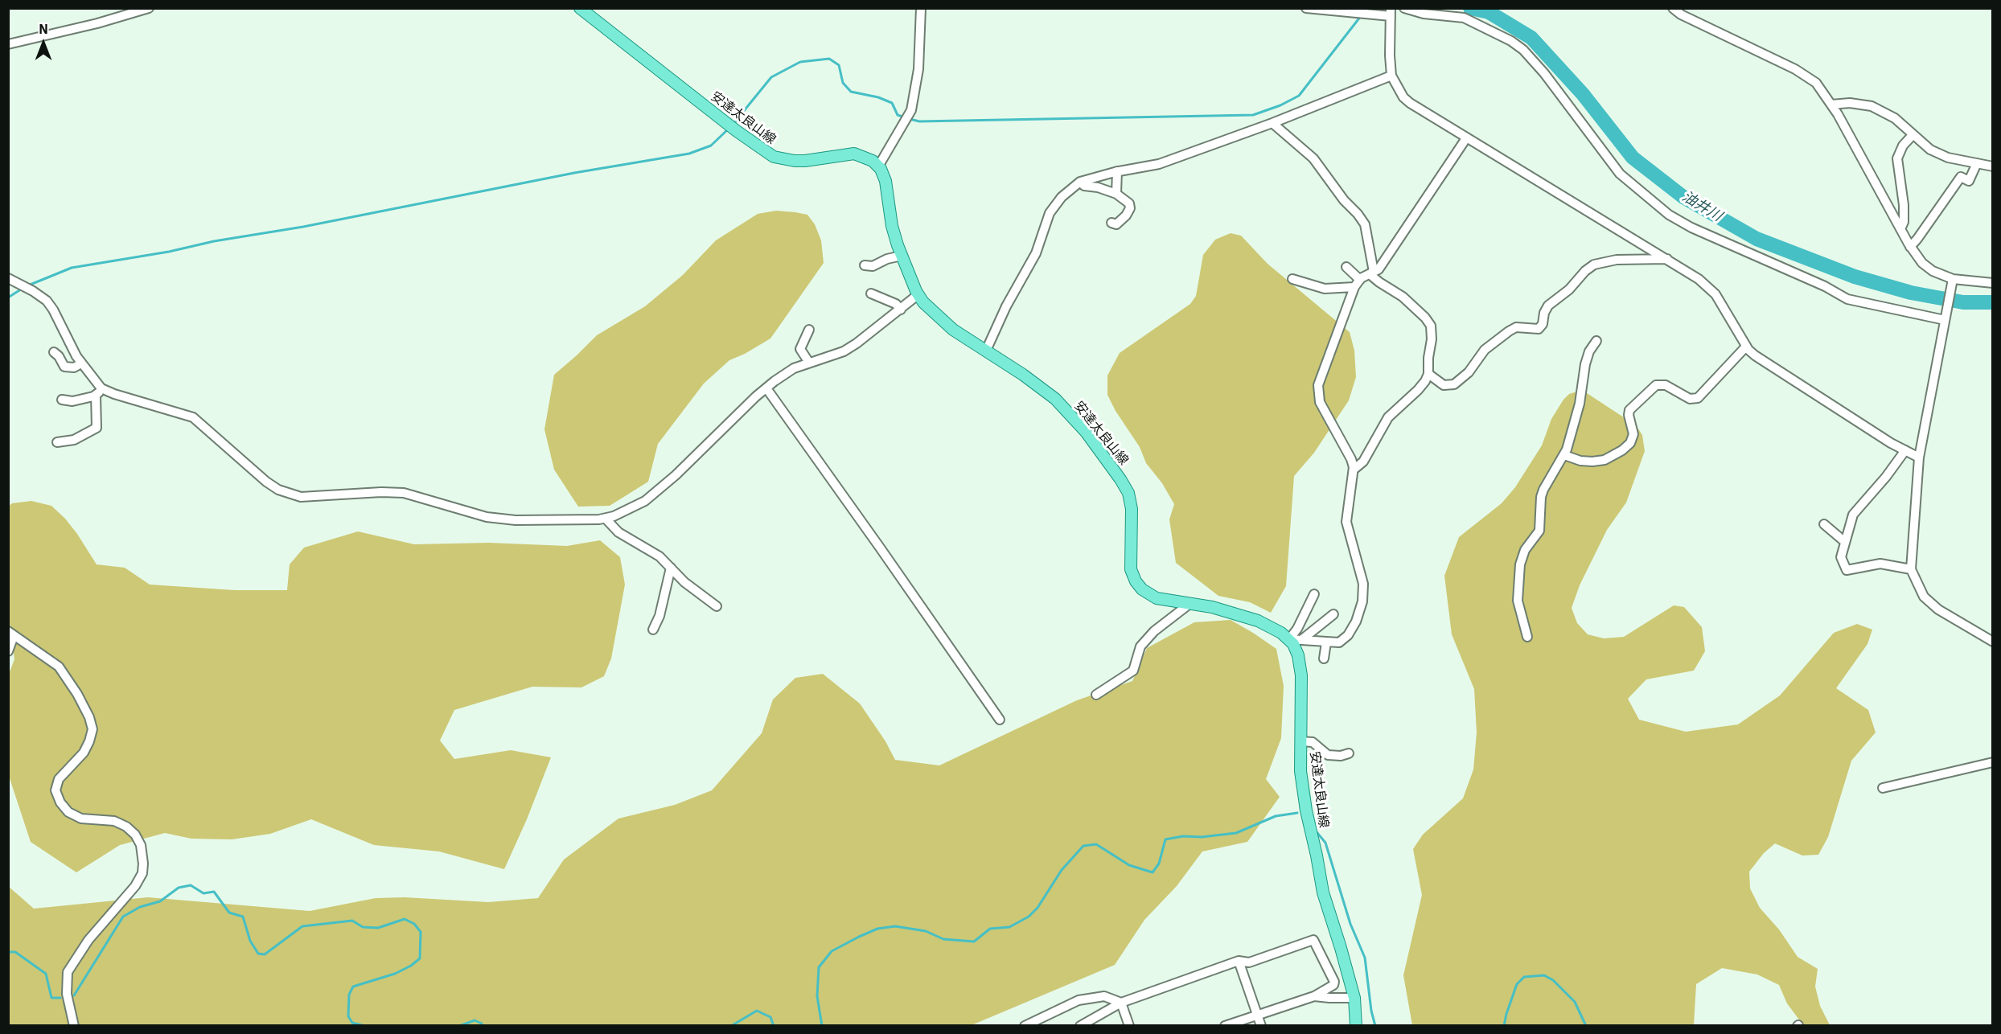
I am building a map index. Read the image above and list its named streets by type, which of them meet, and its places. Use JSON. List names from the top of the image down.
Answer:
{
  "streets": {
    "main road": ["安達太良山線"]
  },
  "water": ["油井川"],
  "north": "top"
}
